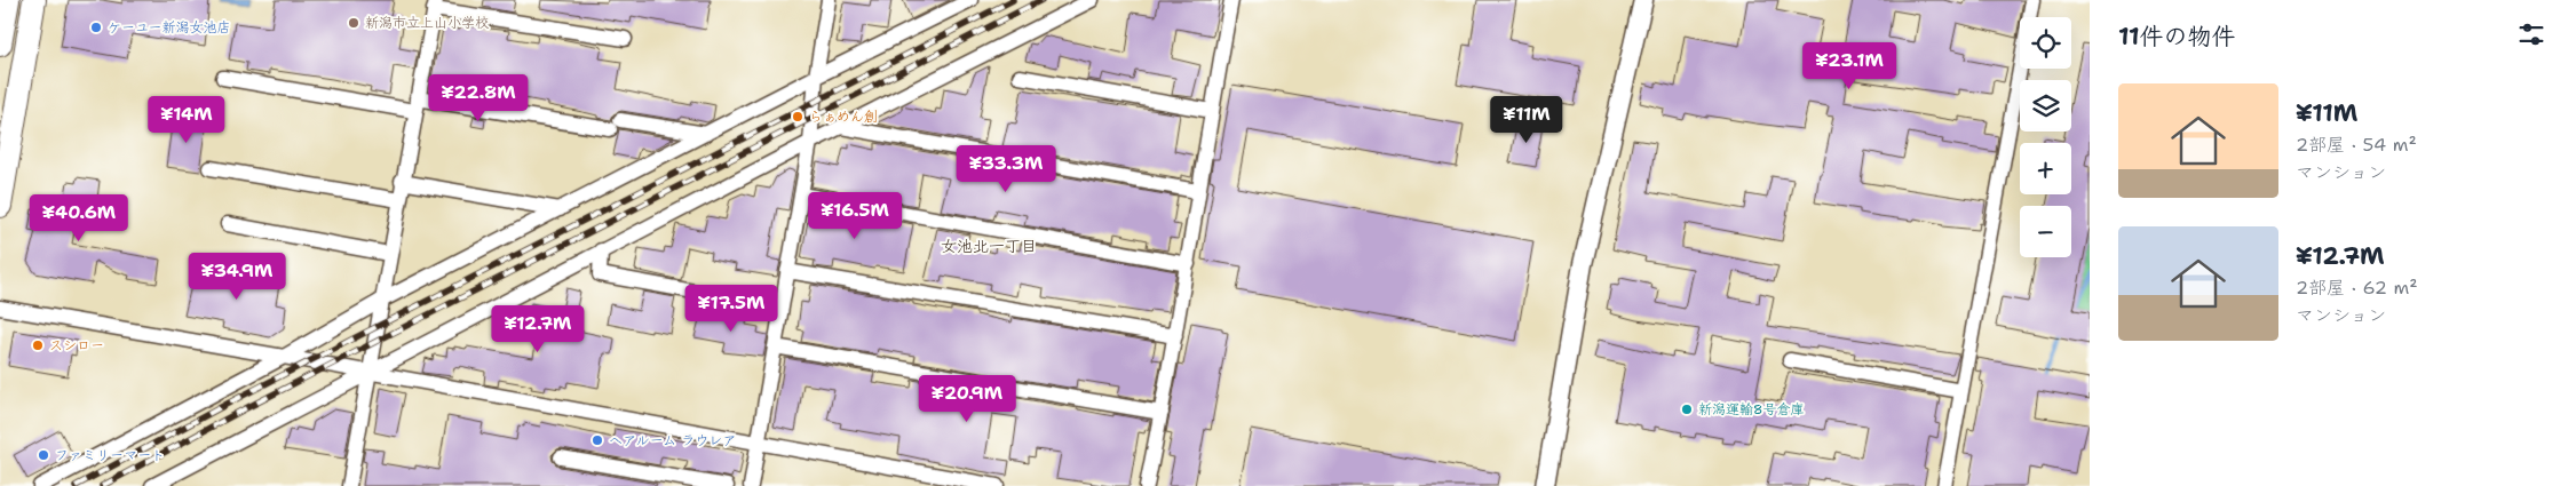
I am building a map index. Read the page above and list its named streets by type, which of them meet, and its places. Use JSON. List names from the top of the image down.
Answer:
{
  "districts": ["女池北一丁目"],
  "places": [
    "新潟市立上山小学校",
    "ケーユー新潟女池店",
    "らぁめん創",
    "スシロー",
    "新潟運輸8号倉庫",
    "ヘアルーム ラウレア",
    "ファミリーマート"
  ],
  "page": {
    "heading": "11件の物件",
    "map_buttons": ["+", "−"],
    "price": [
      "¥23.1M",
      "¥22.8M",
      "¥14M",
      "¥11M",
      "¥33.3M",
      "¥16.5M",
      "¥40.6M",
      "¥34.9M",
      "¥17.5M",
      "¥12.7M",
      "¥20.9M"
    ],
    "list": [
      {
        "name": "¥11M",
        "note": "2部屋 · 54 m² · マンション"
      },
      {
        "name": "¥12.7M",
        "note": "2部屋 · 62 m² · マンション"
      }
    ]
  }
}
